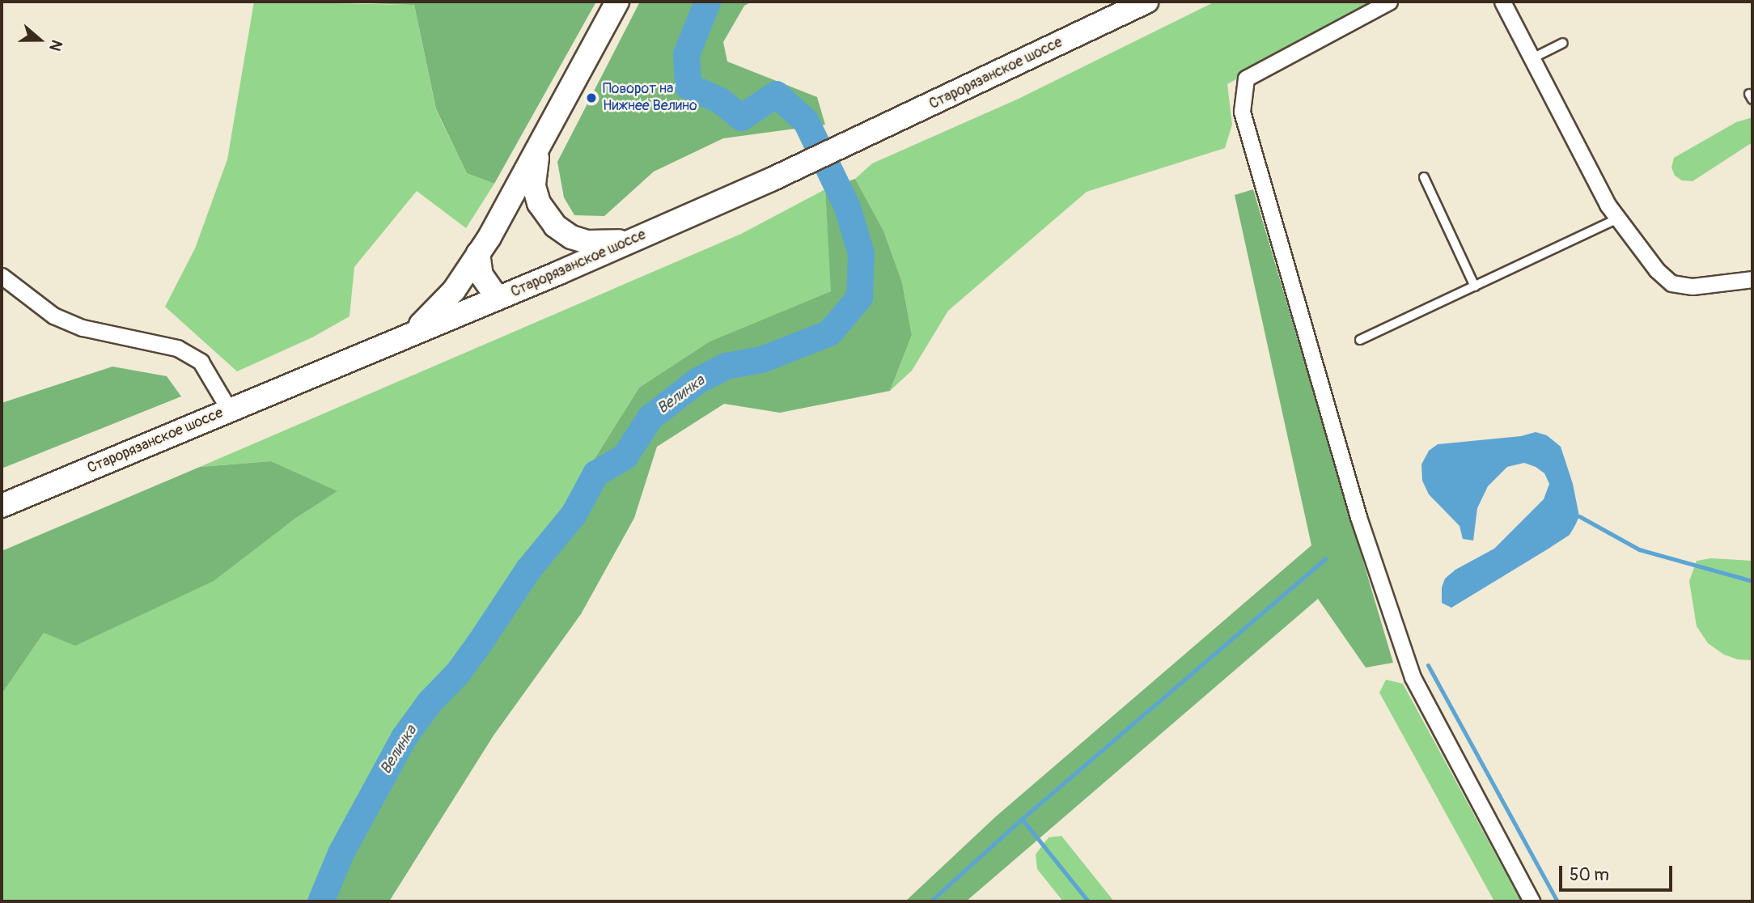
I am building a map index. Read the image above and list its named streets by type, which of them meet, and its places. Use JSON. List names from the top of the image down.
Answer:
{
  "streets": {
    "main road": ["Старорязанское шоссе"]
  },
  "water": ["Велинка"],
  "places": ["Поворот на Нижнее Велино"],
  "scale_bar": "50 m",
  "north": "right"
}
